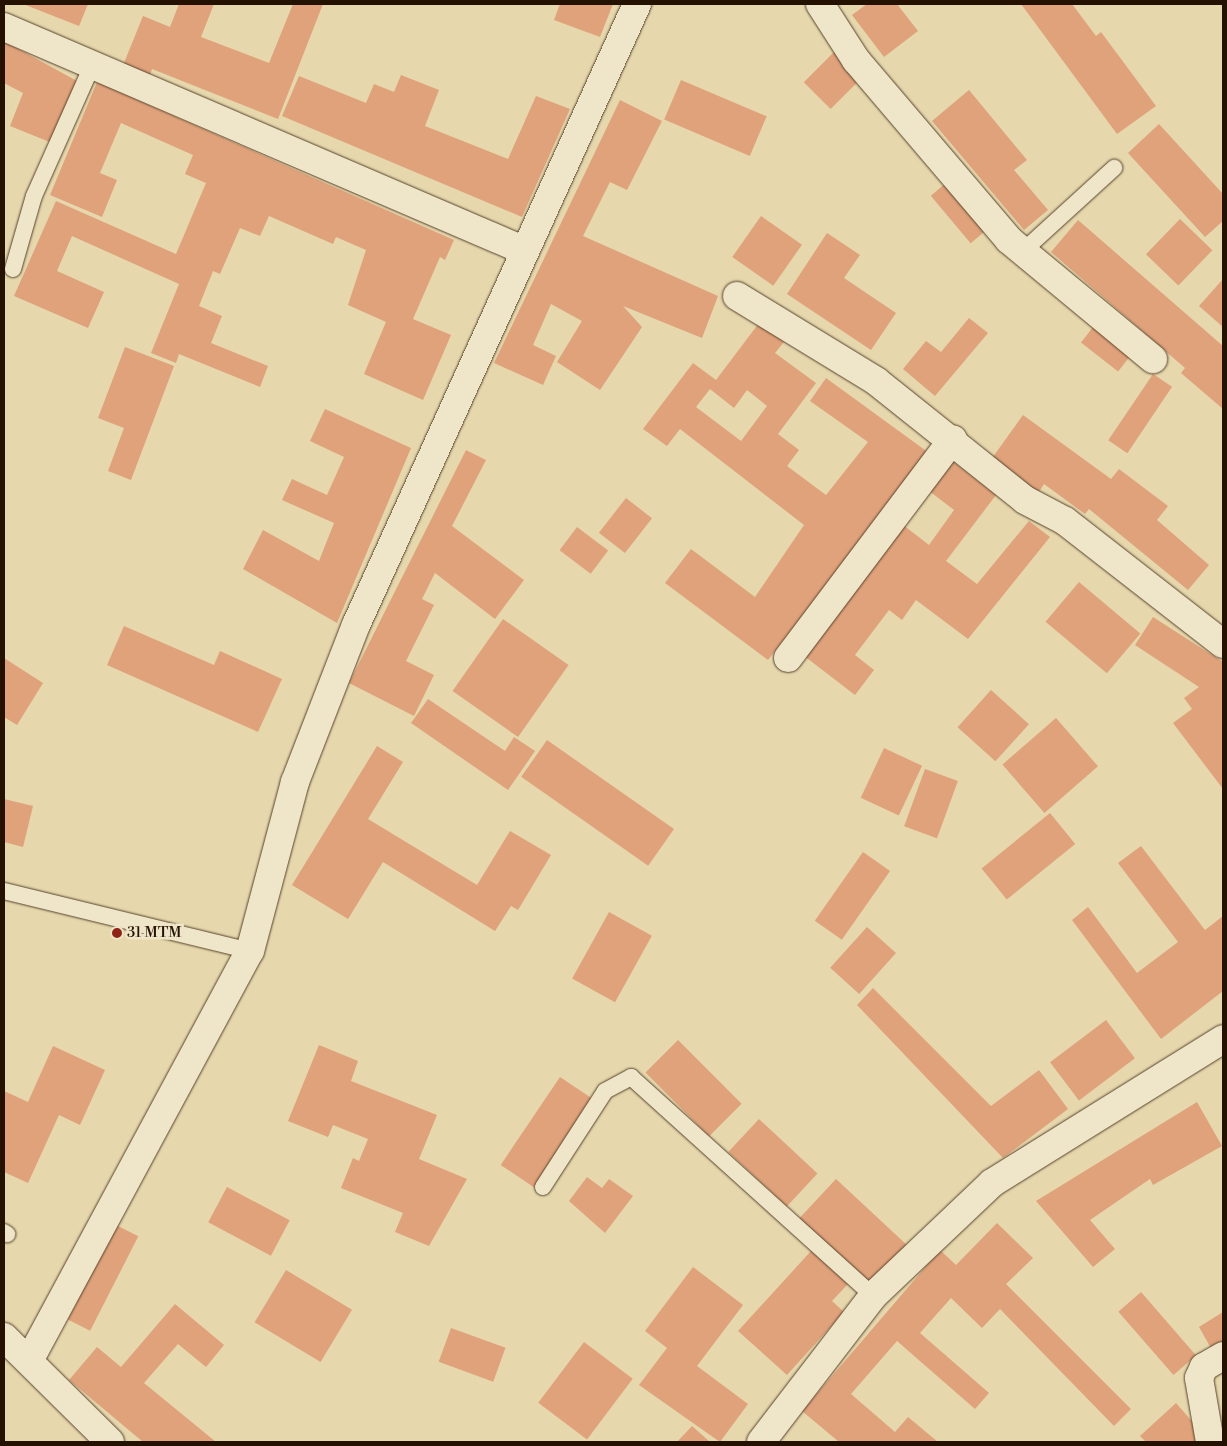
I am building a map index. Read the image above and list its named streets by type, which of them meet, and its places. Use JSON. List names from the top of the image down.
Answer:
{
  "places": ["31 MTM"]
}
